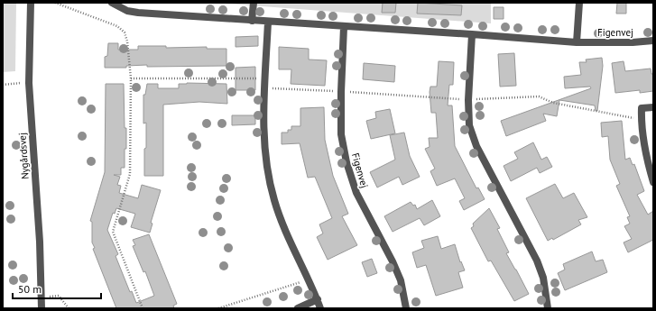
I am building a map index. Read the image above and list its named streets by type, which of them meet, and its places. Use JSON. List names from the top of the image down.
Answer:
{
  "streets": {
    "street": ["Figenvej", "Nygårdsvej"]
  },
  "scale_bar": "50 m"
}
